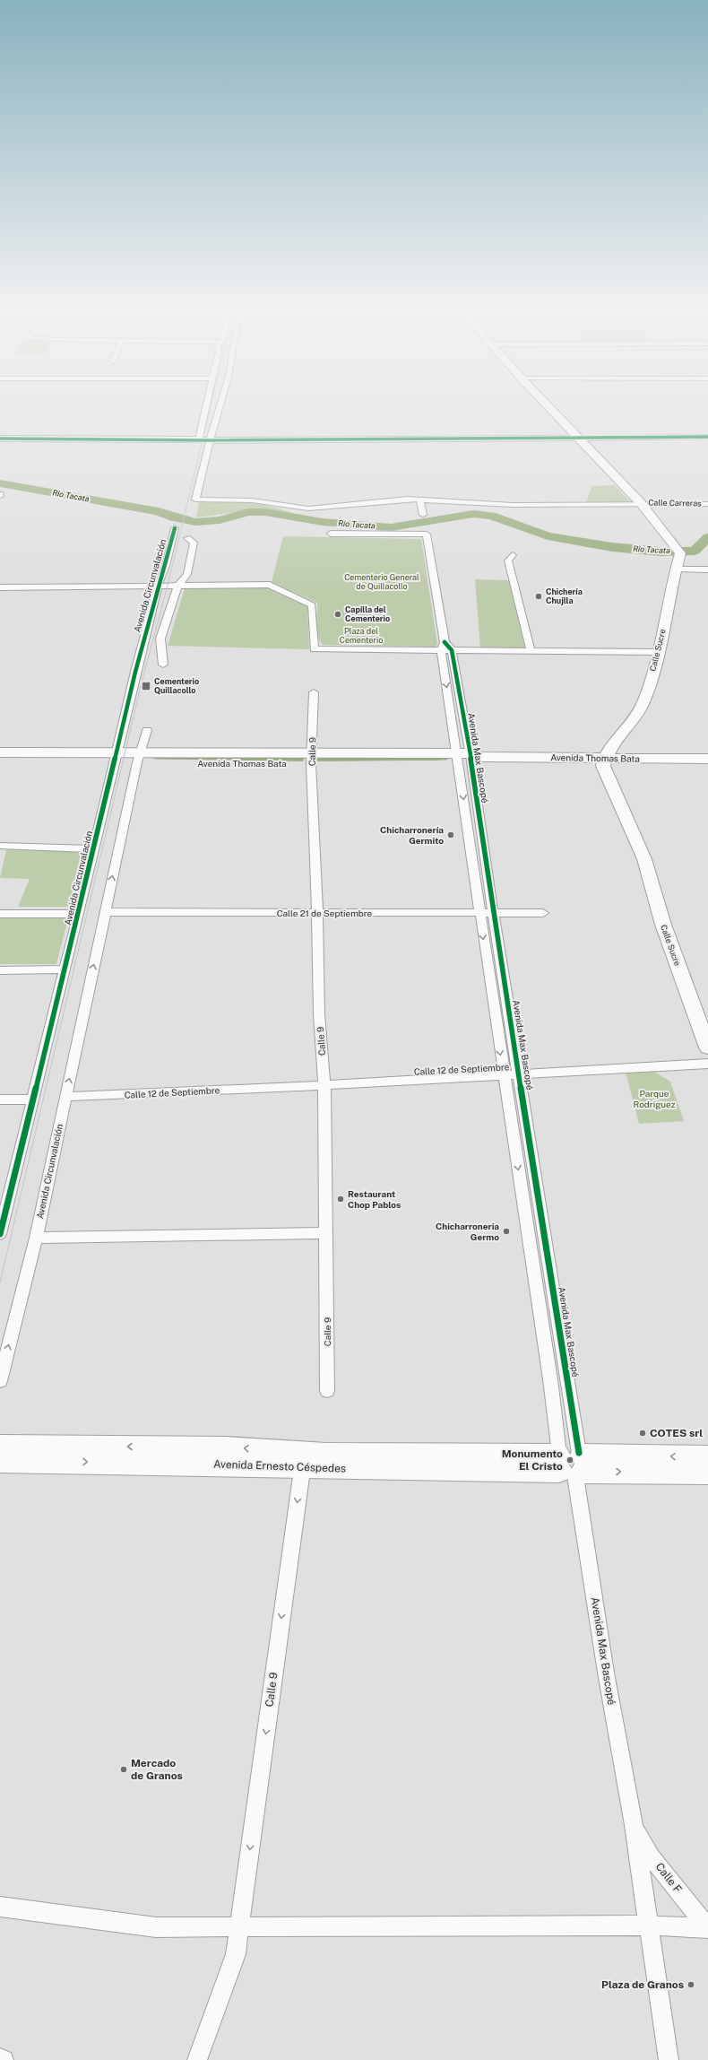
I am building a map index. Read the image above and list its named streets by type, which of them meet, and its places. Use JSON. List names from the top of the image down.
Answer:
{
  "streets": {
    "highway": ["Avenida Ernesto Céspedes"],
    "main road": ["Calle Sucre", "Avenida Thomas Bata"],
    "street": [
      "Calle Carreras",
      "Avenida Circunvalación",
      "Calle 9",
      "Avenida Max Bascopé",
      "Calle 21 de Septiembre",
      "Calle 12 de Septiembre",
      "Calle F"
    ]
  },
  "crossings": [
    ["Calle Carreras", "Calle Sucre"],
    ["Avenida Circunvalación", "Avenida Thomas Bata"],
    ["Avenida Circunvalación", "Calle 21 de Septiembre"],
    ["Avenida Circunvalación", "Calle 12 de Septiembre"],
    ["Calle Sucre", "Avenida Thomas Bata"],
    ["Calle 9", "Avenida Thomas Bata"],
    ["Calle 9", "Calle 21 de Septiembre"],
    ["Calle 9", "Calle 12 de Septiembre"],
    ["Calle 9", "Avenida Ernesto Céspedes"],
    ["Avenida Max Bascopé", "Avenida Thomas Bata"],
    ["Avenida Max Bascopé", "Calle 21 de Septiembre"],
    ["Avenida Max Bascopé", "Calle 12 de Septiembre"],
    ["Avenida Max Bascopé", "Avenida Ernesto Céspedes"],
    ["Avenida Max Bascopé", "Calle F"]
  ],
  "one_way": ["Calle 9"],
  "water": ["Río Tacata"],
  "parks": ["Cementerio General de Quillacollo", "Plaza del Cementerio", "Parque Rodriguez"],
  "places": {
    "other": [
      "Chichería Chujlla",
      "Capilla del Cementerio",
      "Chicharronería Germito",
      "Restaurant Chop Pablos",
      "Chicharroneria Germo",
      "COTES srl",
      "Monumento El Cristo",
      "Mercado de Granos",
      "Plaza de Granos"
    ],
    "transit": ["Cementerio Quillacollo"]
  }
}
